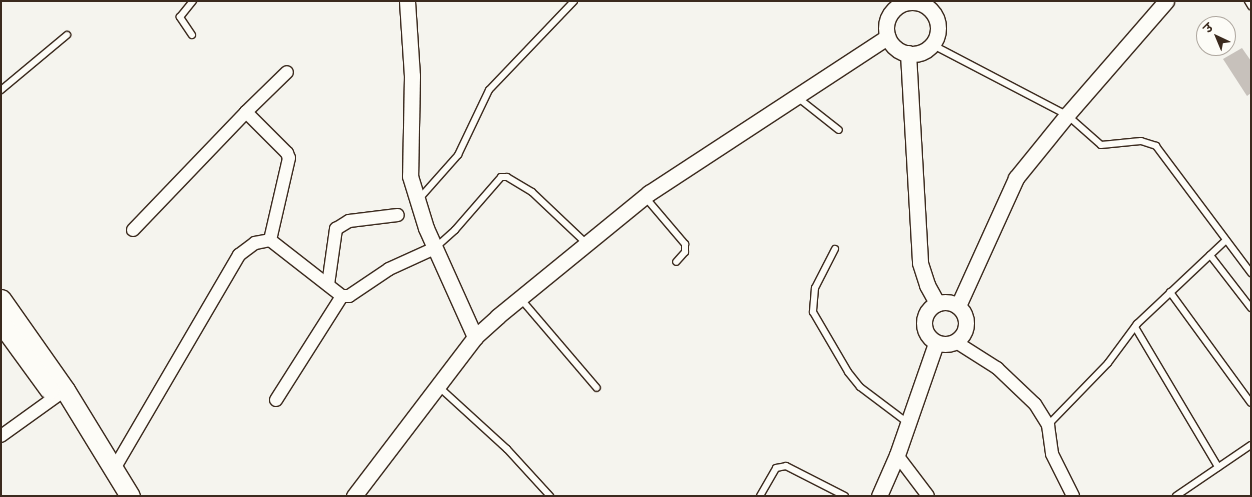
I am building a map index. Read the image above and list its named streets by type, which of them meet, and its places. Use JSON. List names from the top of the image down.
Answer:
{
  "north": "top left"
}
